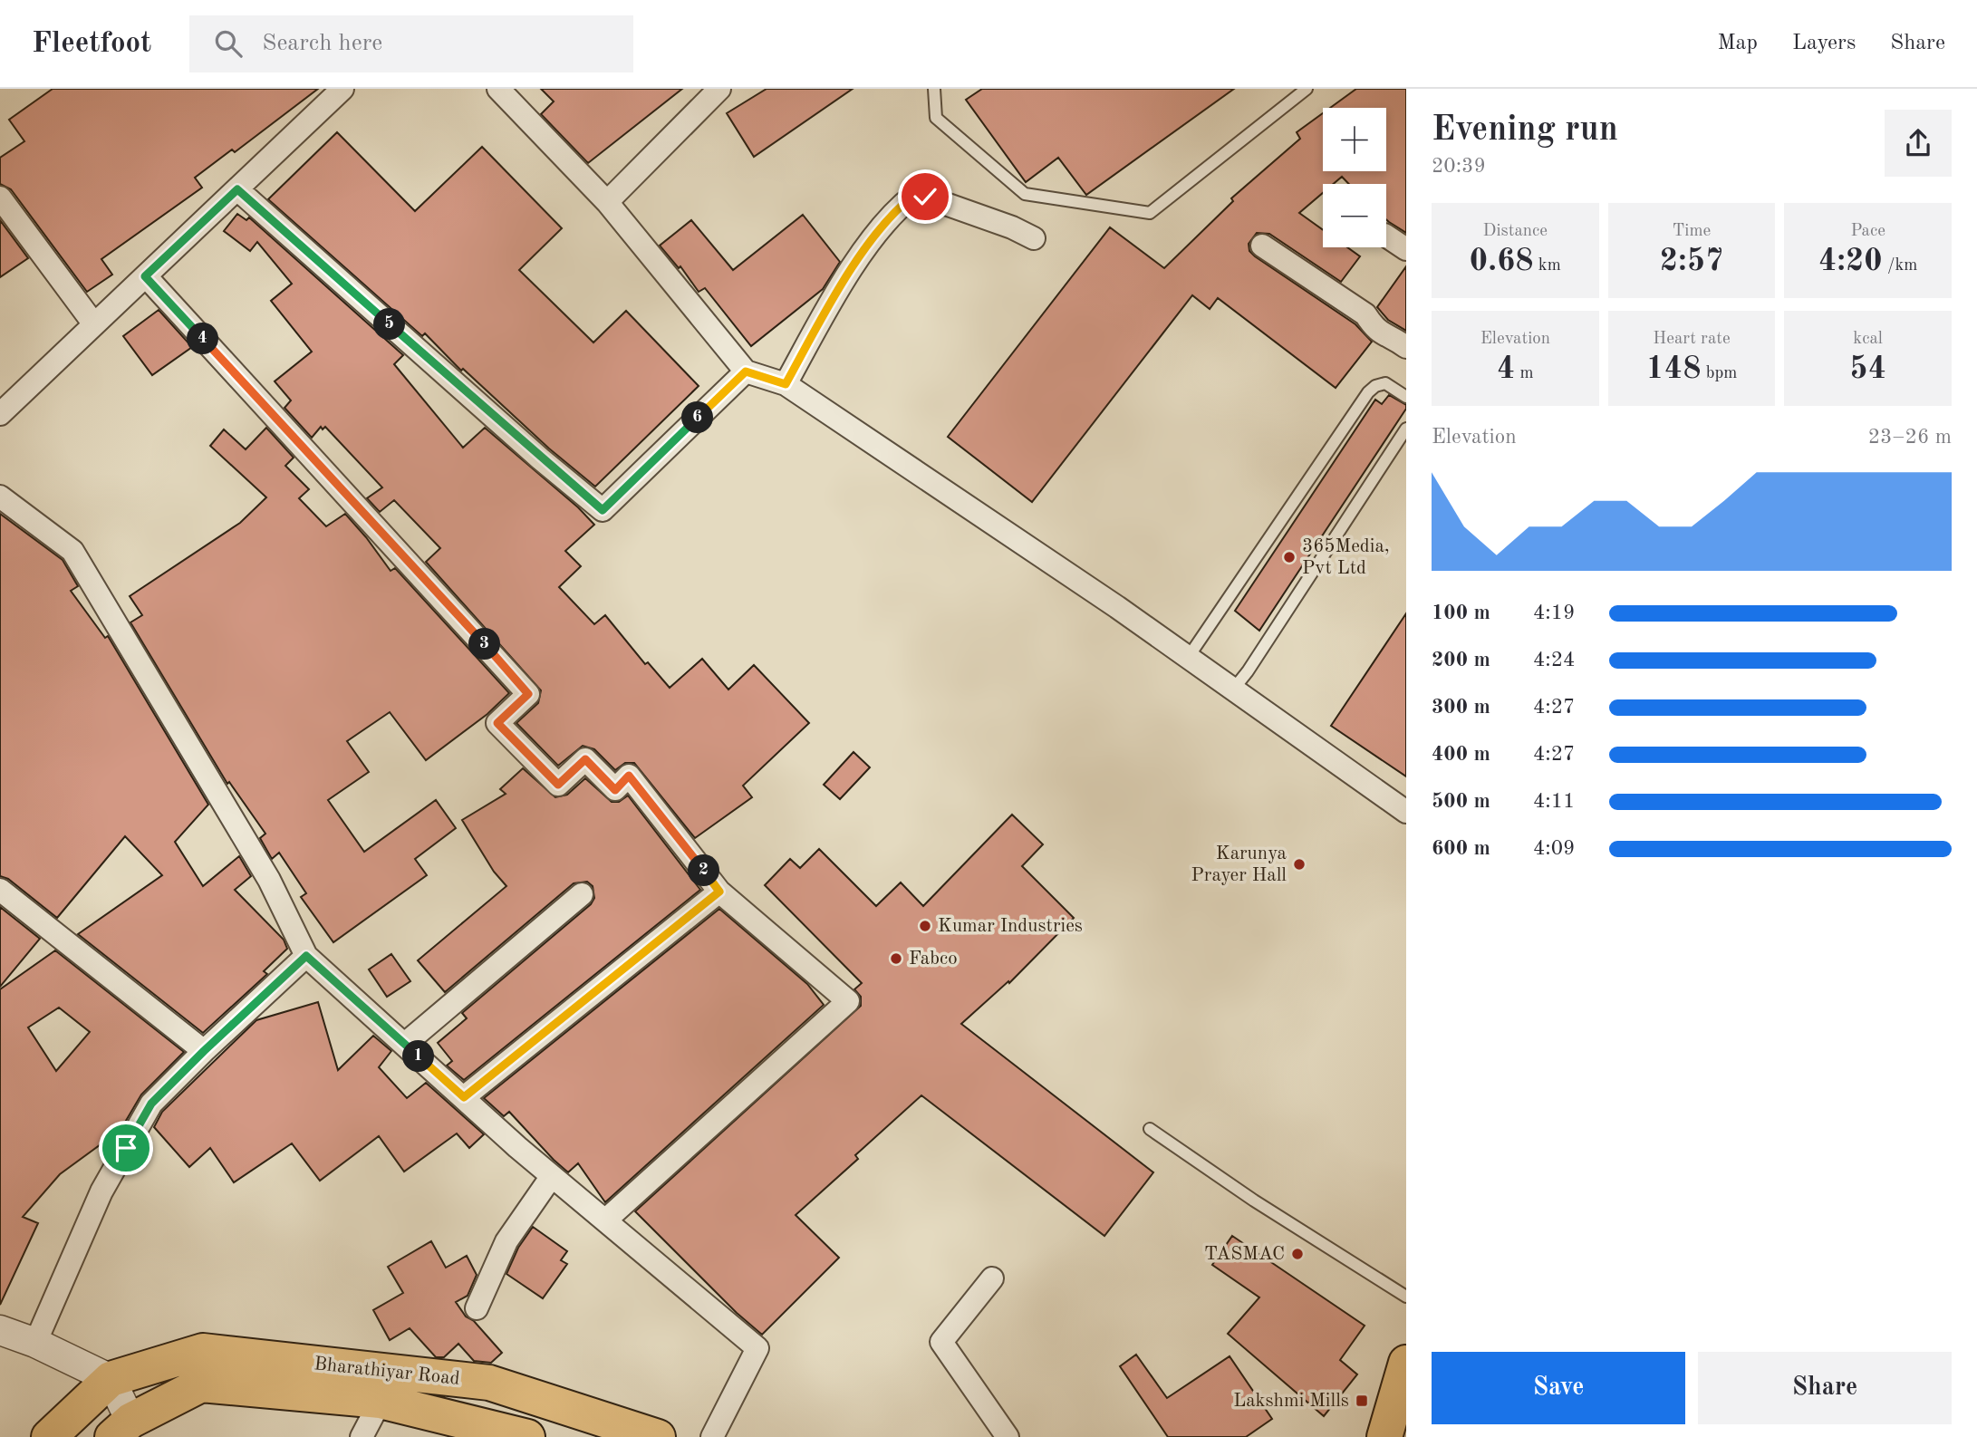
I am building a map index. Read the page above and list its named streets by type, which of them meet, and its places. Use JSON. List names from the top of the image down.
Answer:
{
  "streets": {
    "main road": ["Bharathiyar Road"]
  },
  "places": {
    "other": [
      "365Media, Pvt Ltd",
      "Karunya Prayer Hall",
      "Kumar Industries",
      "Fabco",
      "TASMAC"
    ],
    "transit": ["Lakshmi Mills"]
  },
  "page": {
    "header": "Fleetfoot",
    "search": "Search here",
    "nav": ["Map", "Layers", "Share"],
    "heading": ["Evening run", "20:39"],
    "map_buttons": ["+", "−"],
    "stats": [
      ["Distance", "0.68 km"],
      ["Time", "2:57"],
      ["Pace", "4:20 /km"],
      ["Elevation", "4 m"],
      ["Heart rate", "148 bpm"],
      ["kcal", "54"]
    ],
    "pins": [
      "5",
      "4",
      "6",
      "3",
      "2",
      "1"
    ],
    "chart": ["Elevation", "23–26 m"],
    "list": [
      {
        "name": "100 m",
        "note": "4:19"
      },
      {
        "name": "200 m",
        "note": "4:24"
      },
      {
        "name": "300 m",
        "note": "4:27"
      },
      {
        "name": "400 m",
        "note": "4:27"
      },
      {
        "name": "500 m",
        "note": "4:11"
      },
      {
        "name": "600 m",
        "note": "4:09"
      }
    ],
    "buttons": ["Save", "Share"]
  }
}
